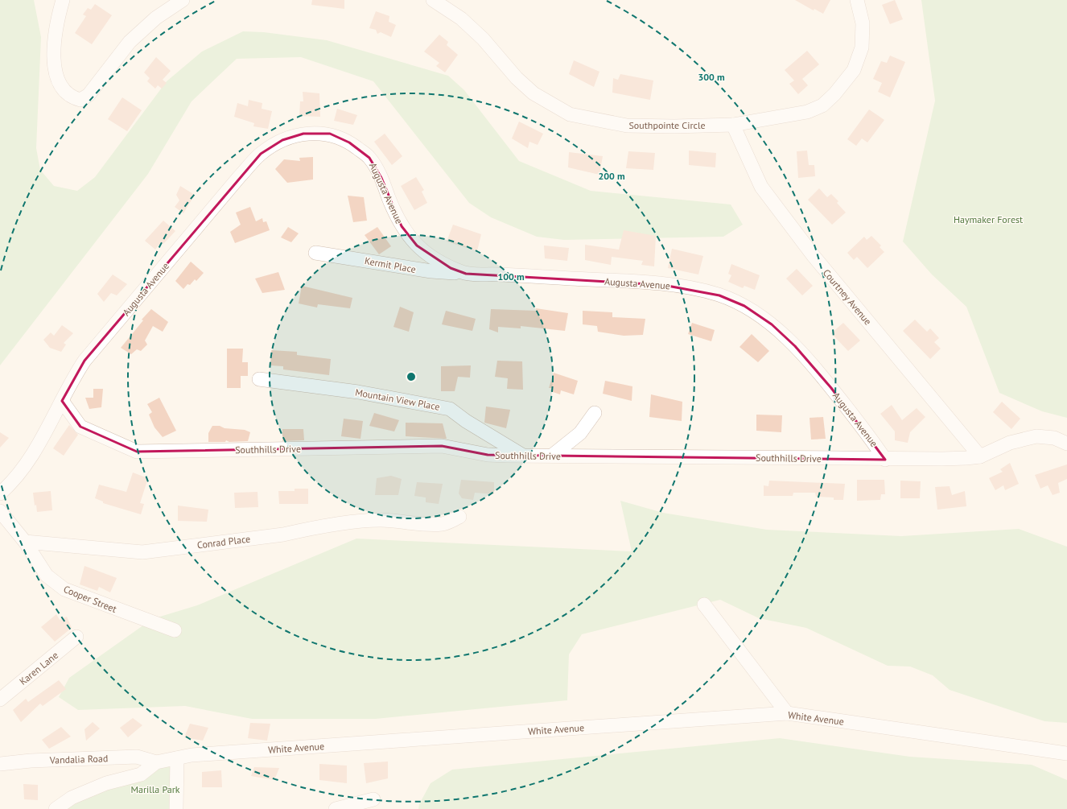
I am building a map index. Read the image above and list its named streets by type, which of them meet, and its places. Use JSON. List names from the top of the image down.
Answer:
{
  "streets": {
    "street": [
      "Southpointe Circle",
      "Augusta Avenue",
      "Kermit Place",
      "Courtney Avenue",
      "Mountain View Place",
      "Southhills Drive",
      "Conrad Place",
      "Cooper Street",
      "Karen Lane",
      "White Avenue",
      "Vandalia Road"
    ]
  },
  "crossings": [
    ["Southpointe Circle", "Courtney Avenue"],
    ["Augusta Avenue", "Kermit Place"],
    ["Augusta Avenue", "Southhills Drive"],
    ["Courtney Avenue", "Southhills Drive"],
    ["Mountain View Place", "Southhills Drive"],
    ["Conrad Place", "Cooper Street"],
    ["White Avenue", "Vandalia Road"]
  ],
  "parks": ["Haymaker Forest", "Marilla Park"],
  "rings": ["300 m", "200 m", "100 m"]
}
